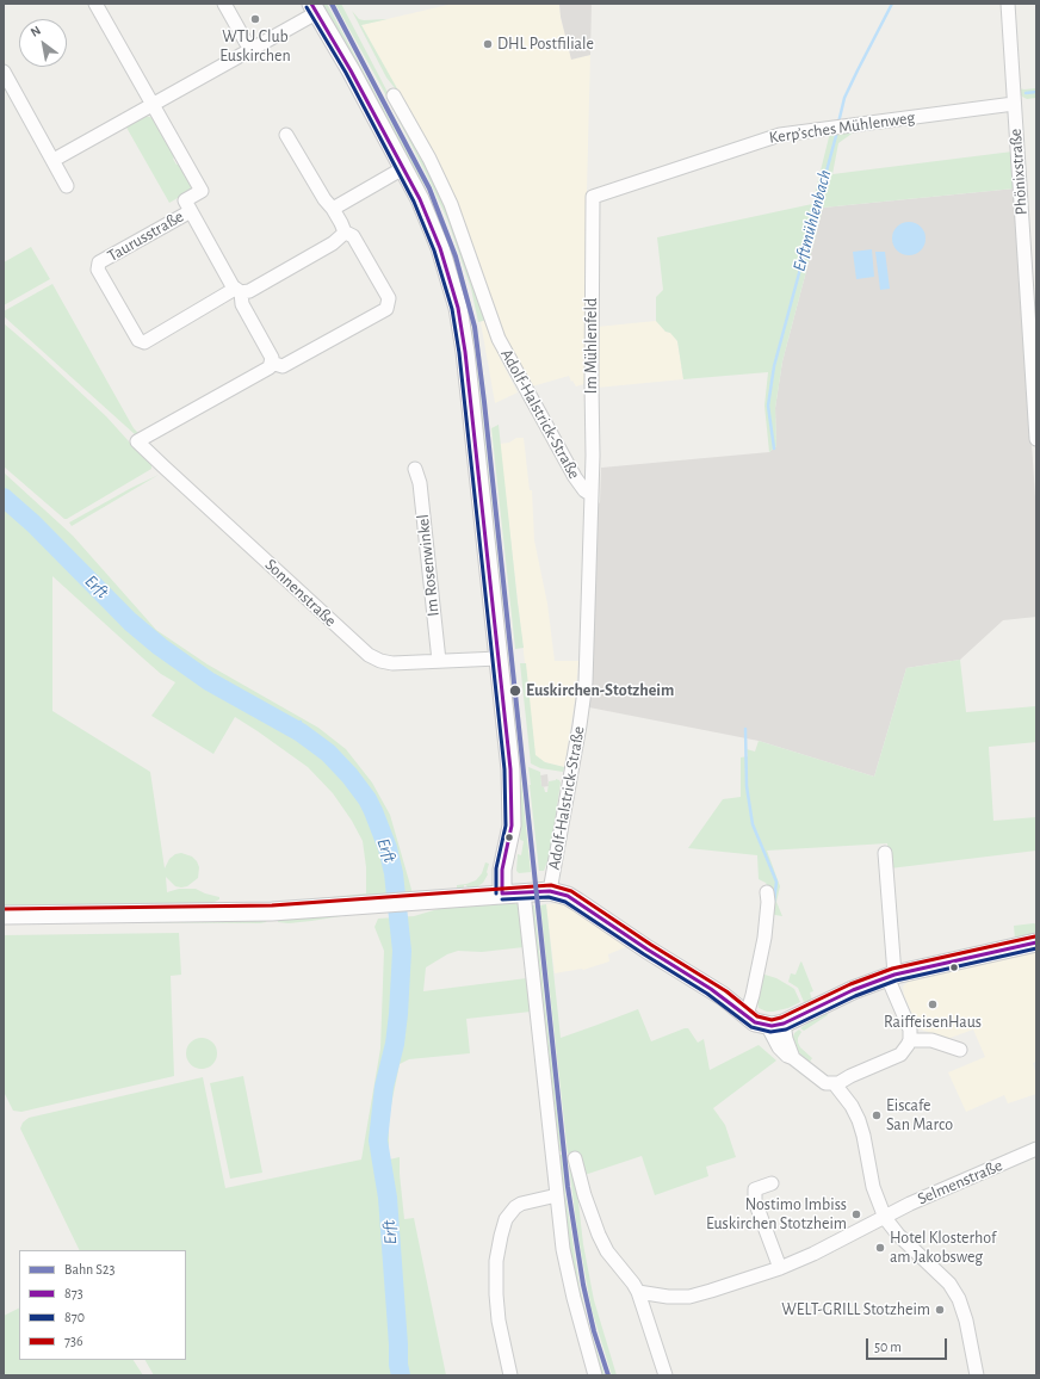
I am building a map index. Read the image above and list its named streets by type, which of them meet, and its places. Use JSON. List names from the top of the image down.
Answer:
{
  "streets": {
    "street": [
      "Kerp’sches Mühlenweg",
      "Phönixstraße",
      "Taurusstraße",
      "Im Mühlenfeld",
      "Adolf-Halstrick-Straße",
      "Im Rosenwinkel",
      "Sonnenstraße",
      "Selmenstraße"
    ]
  },
  "crossings": [
    ["Kerp’sches Mühlenweg", "Phönixstraße"],
    ["Kerp’sches Mühlenweg", "Im Mühlenfeld"],
    ["Taurusstraße", "Sonnenstraße"],
    ["Im Mühlenfeld", "Adolf-Halstrick-Straße"],
    ["Im Rosenwinkel", "Sonnenstraße"]
  ],
  "water": ["Erftmühlenbach", "Erft"],
  "places": [
    "WTU Club Euskirchen",
    "DHL Postfiliale",
    "Euskirchen-Stotzheim",
    "RaiffeisenHaus",
    "Eiscafe San Marco",
    "Nostimo Imbiss Euskirchen Stotzheim",
    "Hotel Klosterhof am Jakobsweg",
    "WELT-GRILL Stotzheim"
  ],
  "lines": [
    "rail line S23",
    "transit line 873",
    "transit line 870",
    "transit line 736"
  ],
  "legend": [
    "Bahn S23",
    "873",
    "870",
    "736"
  ],
  "scale_bar": "50 m",
  "north": "top left"
}
